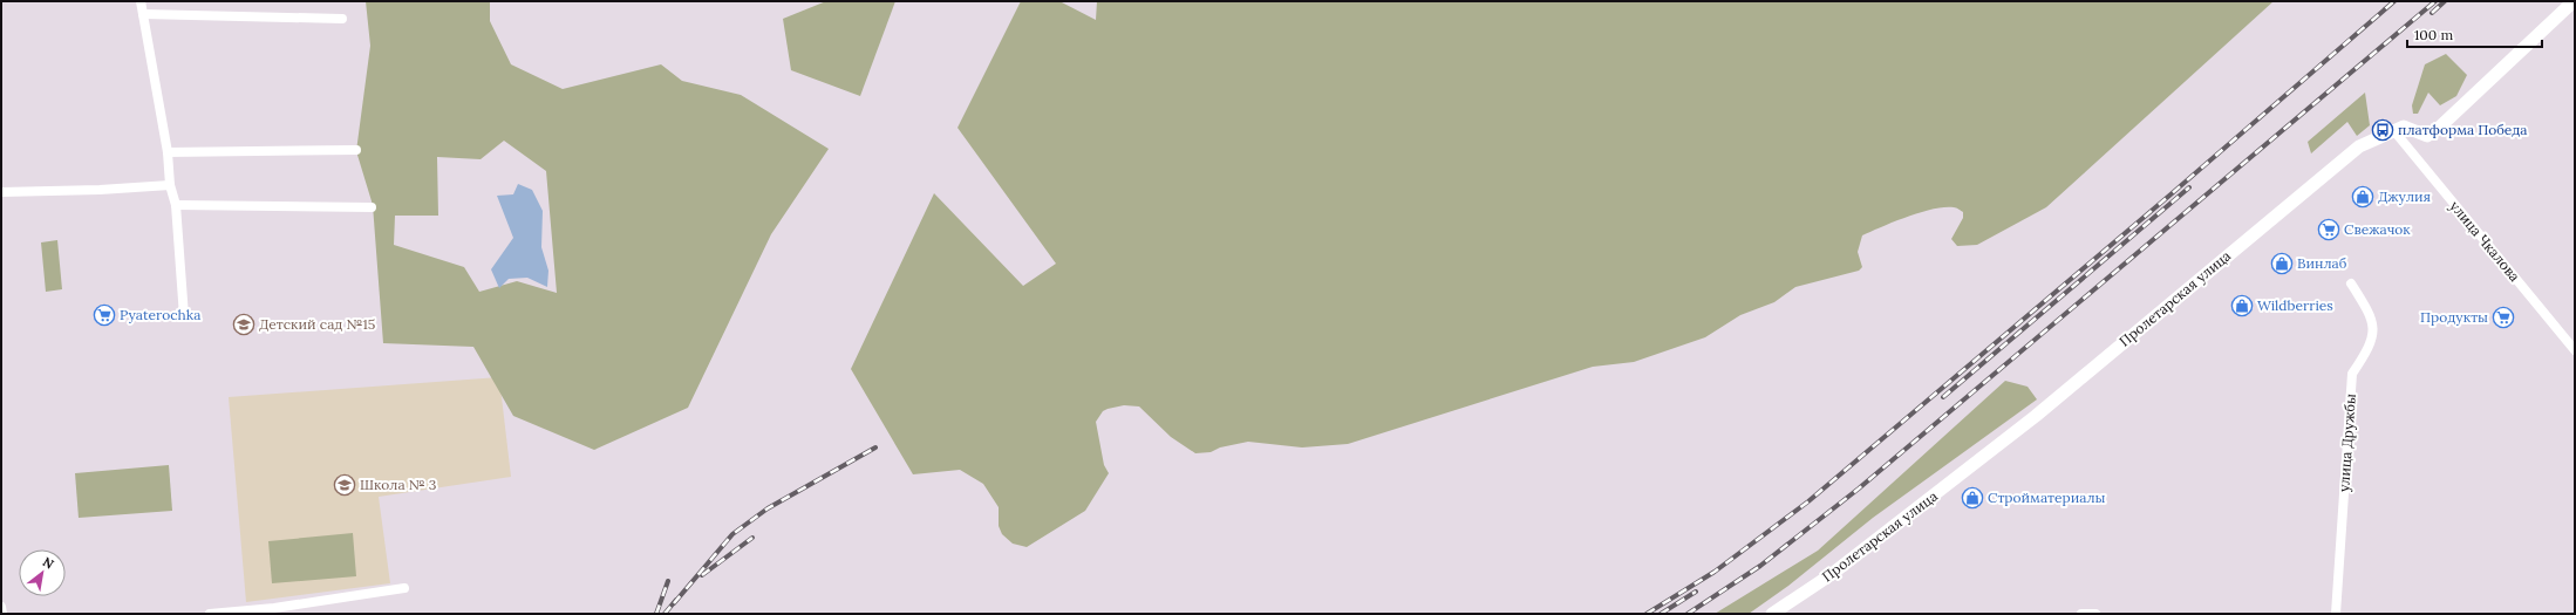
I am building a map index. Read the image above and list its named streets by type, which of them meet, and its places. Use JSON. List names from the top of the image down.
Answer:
{
  "streets": {
    "main road": ["Пролетарская улица"],
    "street": ["улица Чкалова", "улица Дружбы"]
  },
  "crossings": [
    ["улица Чкалова", "Пролетарская улица"]
  ],
  "places": {
    "bus stop": ["платформа Победа"],
    "shop": [
      "Джулия",
      "Винлаб",
      "Wildberries",
      "Стройматериалы"
    ],
    "supermarket": ["Свежачок", "Pyaterochka", "Продукты"],
    "school or university": ["Детский сад №15", "Школа № 3"]
  },
  "scale_bar": "100 m",
  "north": "top right"
}
